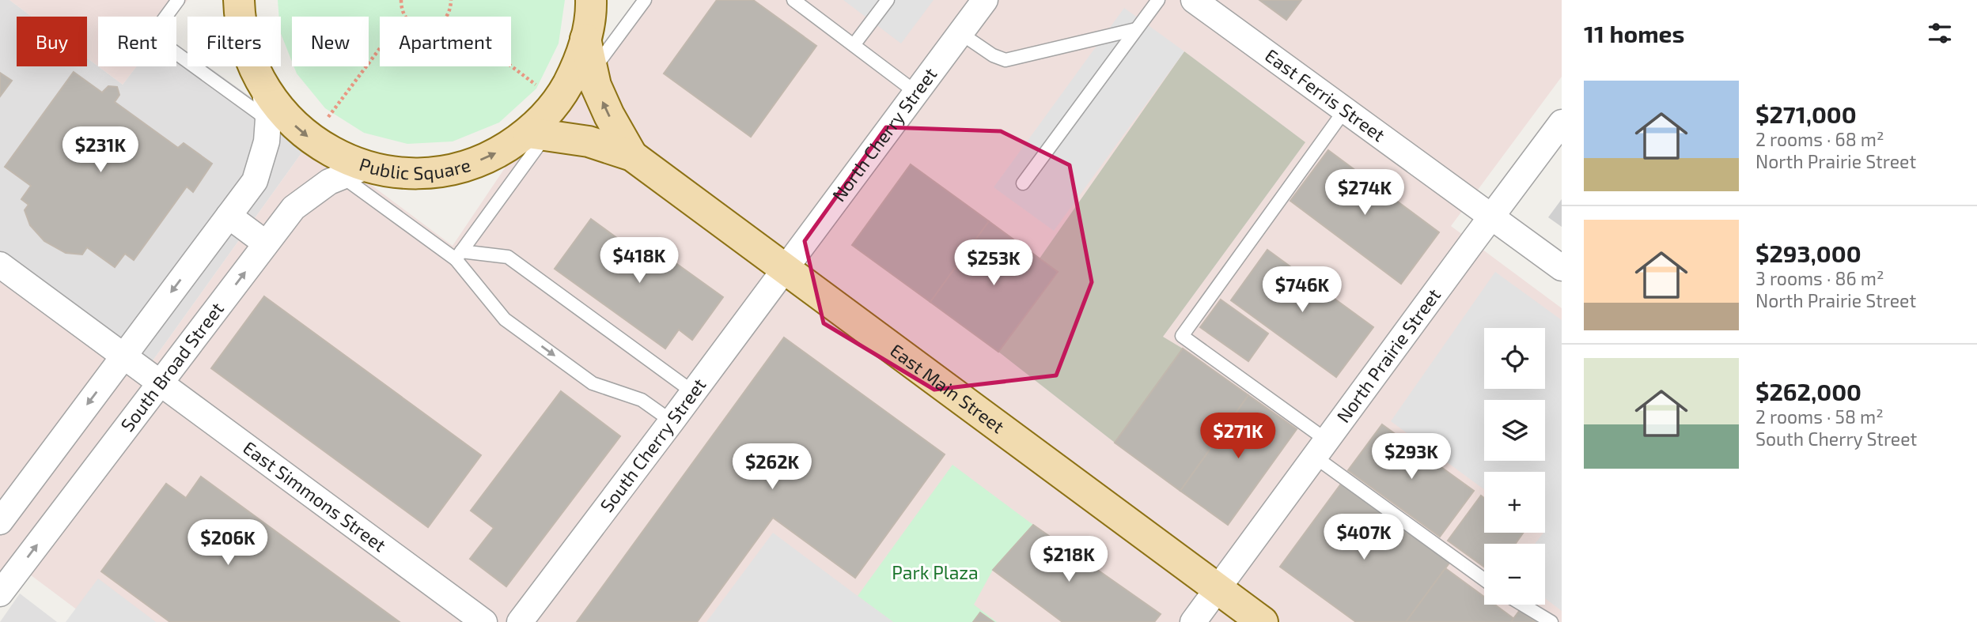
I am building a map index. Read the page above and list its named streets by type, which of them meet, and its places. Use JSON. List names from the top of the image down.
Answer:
{
  "streets": {
    "main road": ["Public Square", "East Main Street"],
    "street": [
      "East Ferris Street",
      "North Cherry Street",
      "North Prairie Street",
      "South Broad Street",
      "South Cherry Street",
      "East Simmons Street"
    ]
  },
  "crossings": [
    ["East Ferris Street", "North Prairie Street"],
    ["North Cherry Street", "East Main Street"],
    ["North Cherry Street", "South Cherry Street"],
    ["Public Square", "South Broad Street"],
    ["Public Square", "East Main Street"],
    ["North Prairie Street", "East Main Street"],
    ["South Broad Street", "East Simmons Street"],
    ["East Main Street", "South Cherry Street"]
  ],
  "one_way": ["Public Square"],
  "parks": ["Park Plaza"],
  "page": {
    "heading": "11 homes",
    "chip": [
      "Buy",
      "Rent",
      "Filters",
      "New",
      "Apartment"
    ],
    "list": [
      {
        "name": "$271,000",
        "note": "2 rooms · 68 m² · North Prairie Street"
      },
      {
        "name": "$293,000",
        "note": "3 rooms · 86 m² · North Prairie Street"
      },
      {
        "name": "$262,000",
        "note": "2 rooms · 58 m² · South Cherry Street"
      }
    ],
    "price": [
      "$231K",
      "$274K",
      "$418K",
      "$253K",
      "$746K",
      "$271K",
      "$293K",
      "$262K",
      "$407K",
      "$206K",
      "$218K"
    ],
    "map_buttons": ["+", "−"]
  }
}
